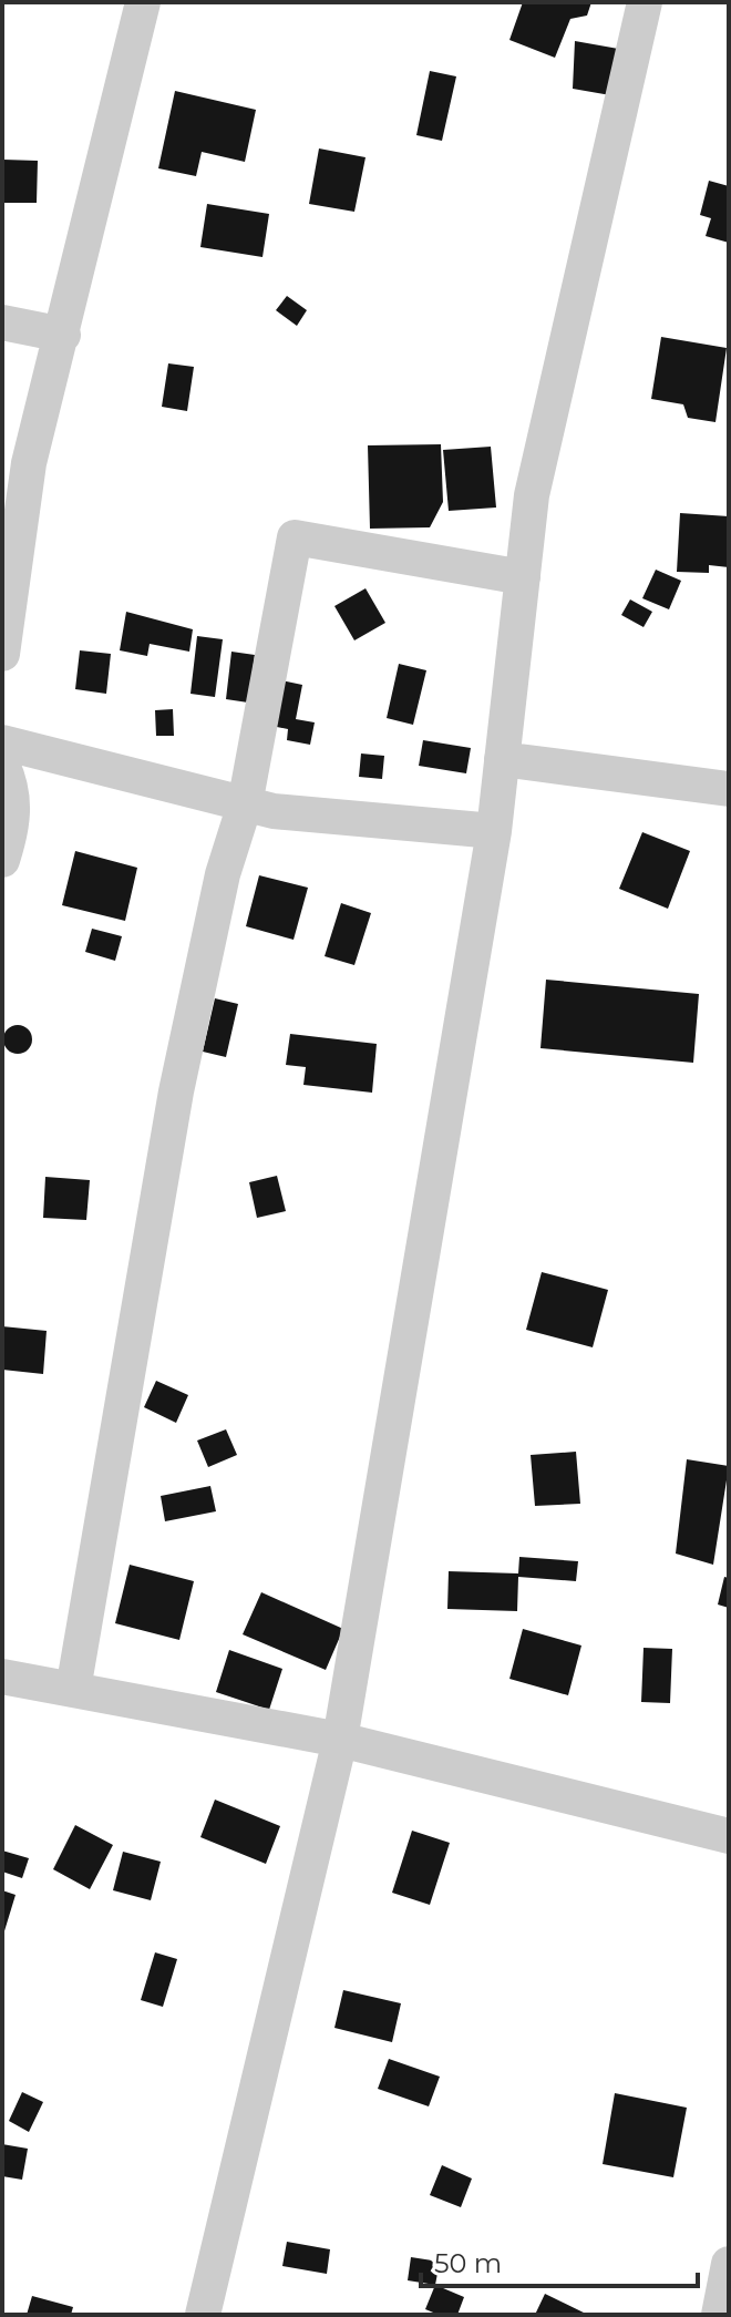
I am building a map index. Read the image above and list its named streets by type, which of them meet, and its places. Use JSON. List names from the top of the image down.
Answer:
{
  "scale_bar": "50 m"
}
